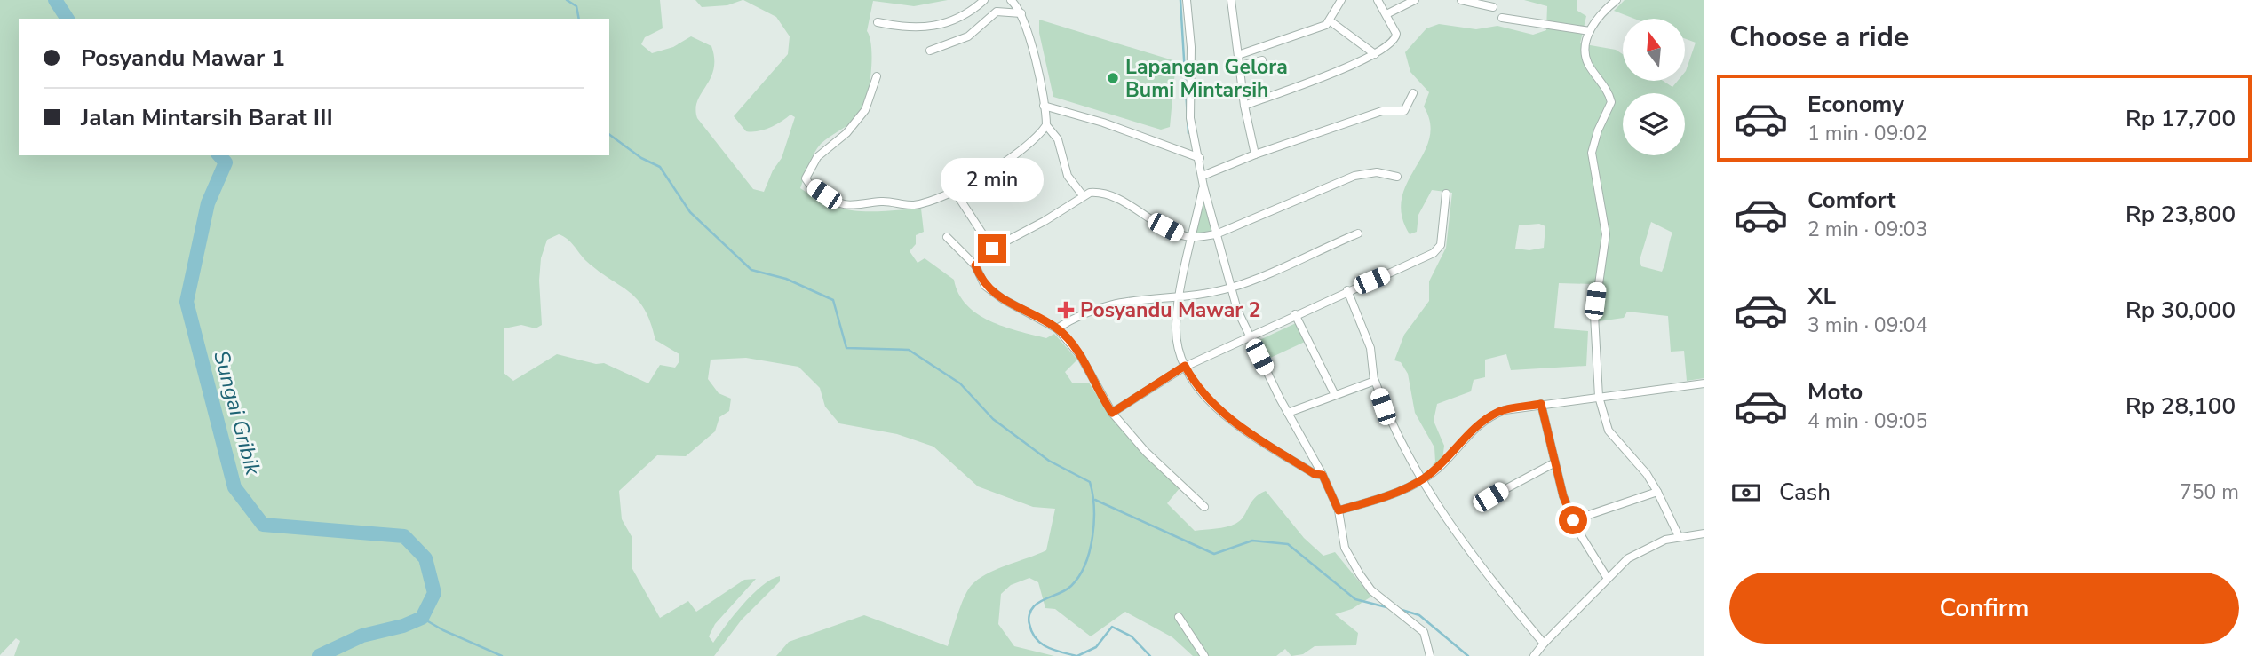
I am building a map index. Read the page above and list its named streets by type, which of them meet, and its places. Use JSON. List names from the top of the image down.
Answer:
{
  "water": ["Sungai Gribik"],
  "places": {
    "other": ["Lapangan Gelora Bumi Mintarsih"],
    "health": ["Posyandu Mawar 2"]
  },
  "north": "top",
  "page": {
    "heading": "Choose a ride",
    "banner": ["Posyandu Mawar 1", "Jalan Mintarsih Barat III"],
    "list": [
      {
        "name": "Economy",
        "note": "1 min · 09:02",
        "value": "Rp 17,700"
      },
      {
        "name": "Comfort",
        "note": "2 min · 09:03",
        "value": "Rp 23,800"
      },
      {
        "name": "XL",
        "note": "3 min · 09:04",
        "value": "Rp 30,000"
      },
      {
        "name": "Moto",
        "note": "4 min · 09:05",
        "value": "Rp 28,100"
      }
    ],
    "bubble": "2 min",
    "pay": ["Cash", "750 m"],
    "buttons": "Confirm"
  }
}
